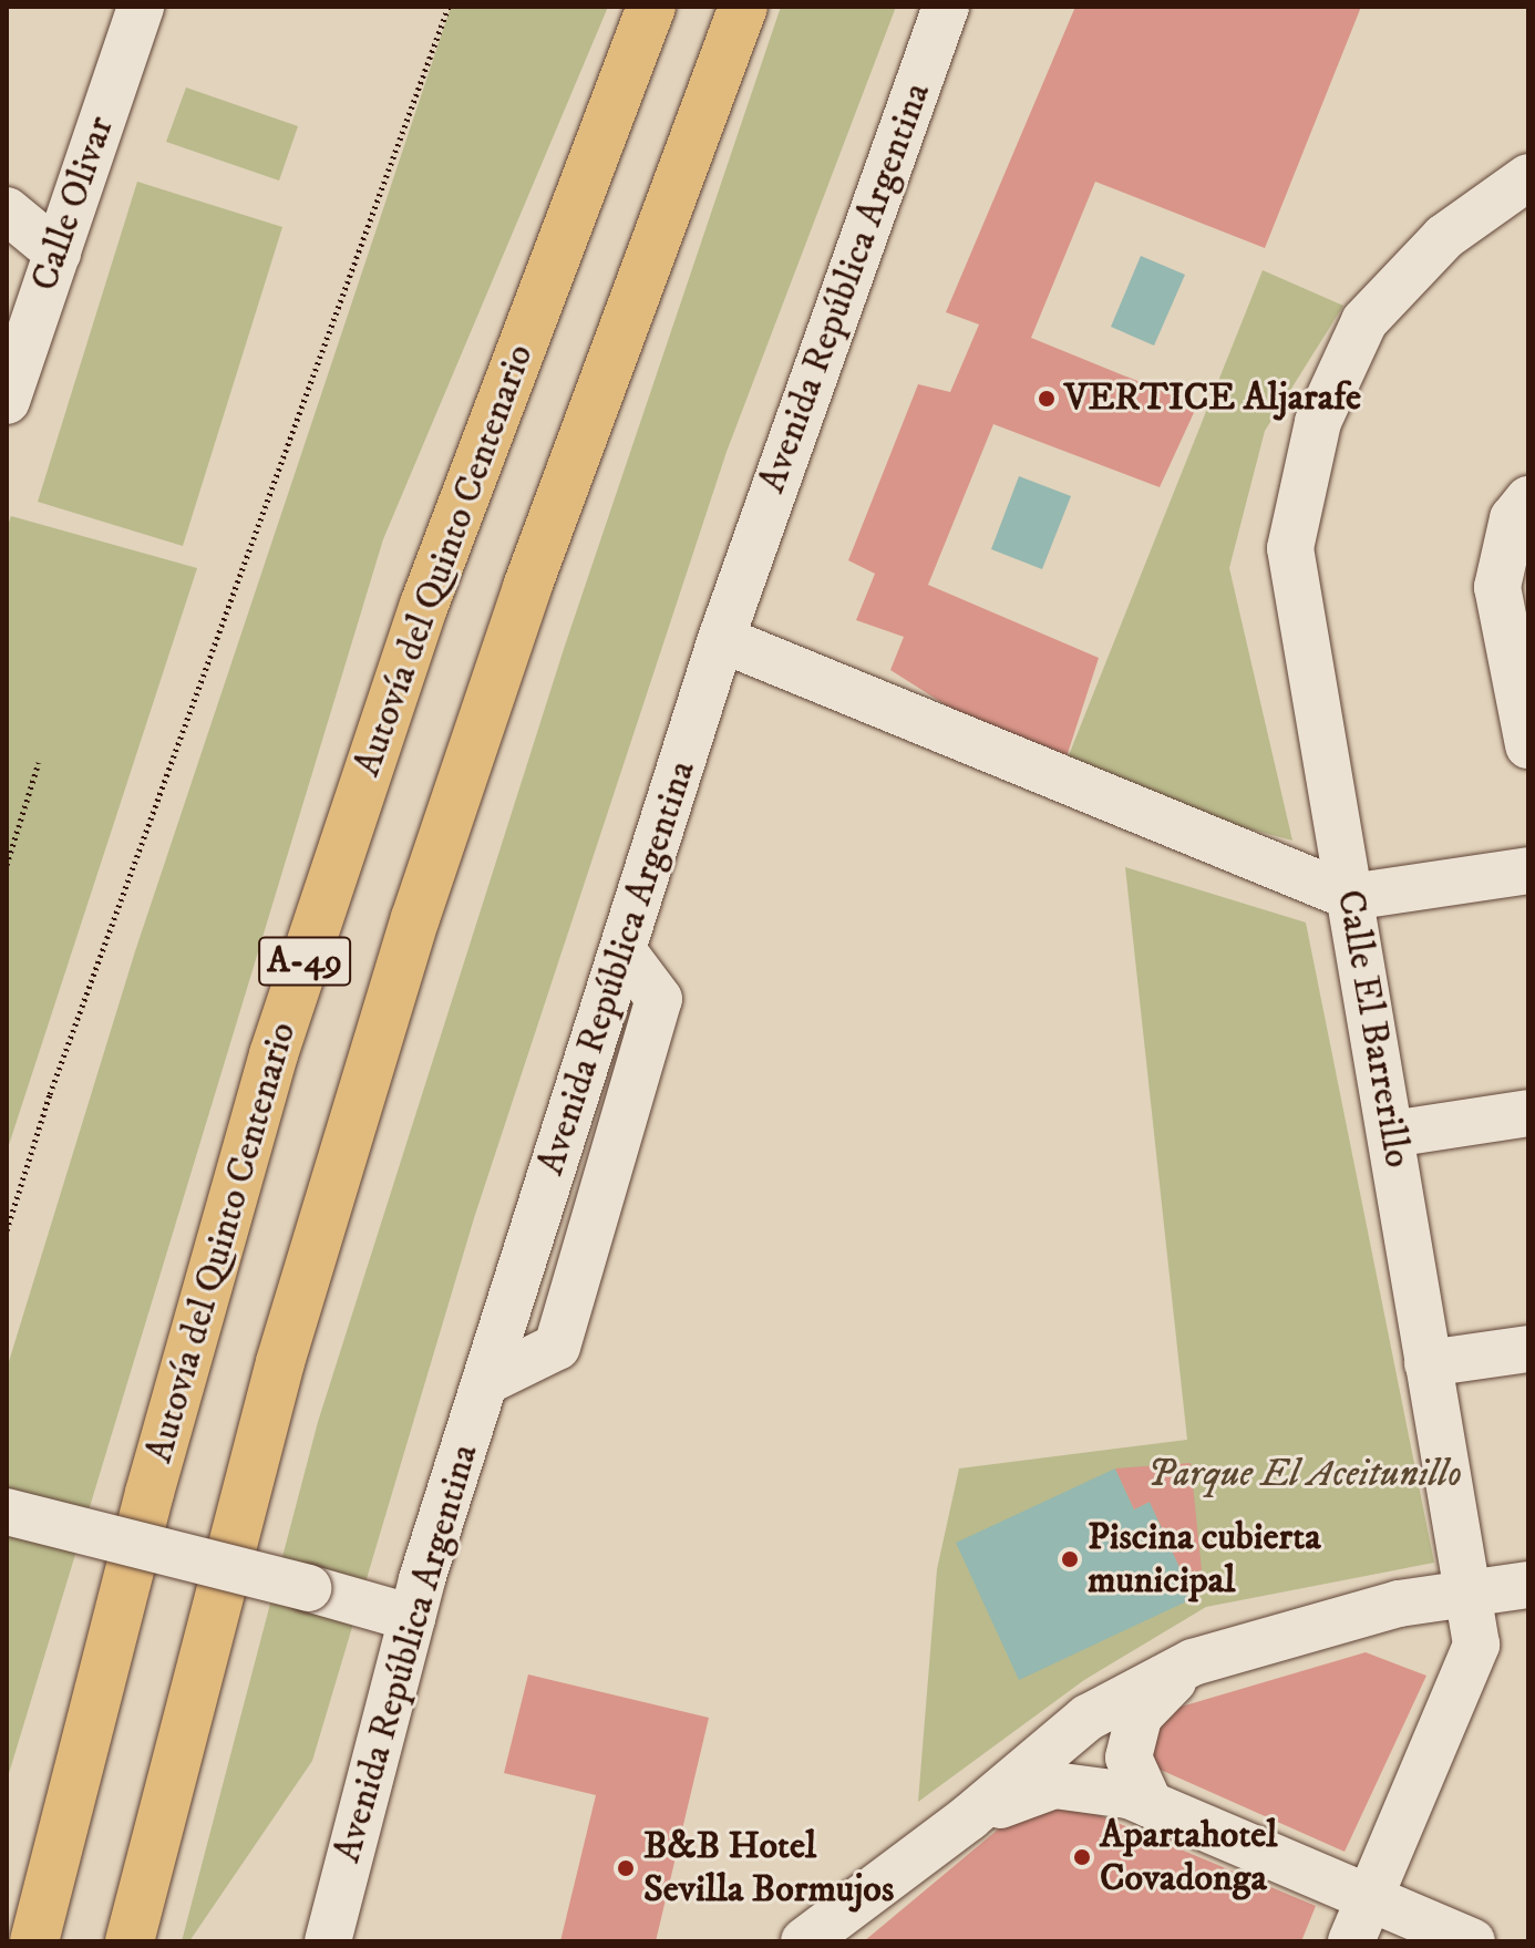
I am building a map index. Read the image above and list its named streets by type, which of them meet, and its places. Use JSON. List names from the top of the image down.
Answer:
{
  "streets": {
    "highway": ["Autovía del Quinto Centenario", "A-49"],
    "street": ["Calle Olivar", "Avenida República Argentina", "Calle El Barrerillo"]
  },
  "parks": ["Parque El Aceitunillo"],
  "places": [
    "VERTICE Aljarafe",
    "Piscina cubierta municipal",
    "Apartahotel Covadonga",
    "B&B Hotel Sevilla Bormujos"
  ]
}
